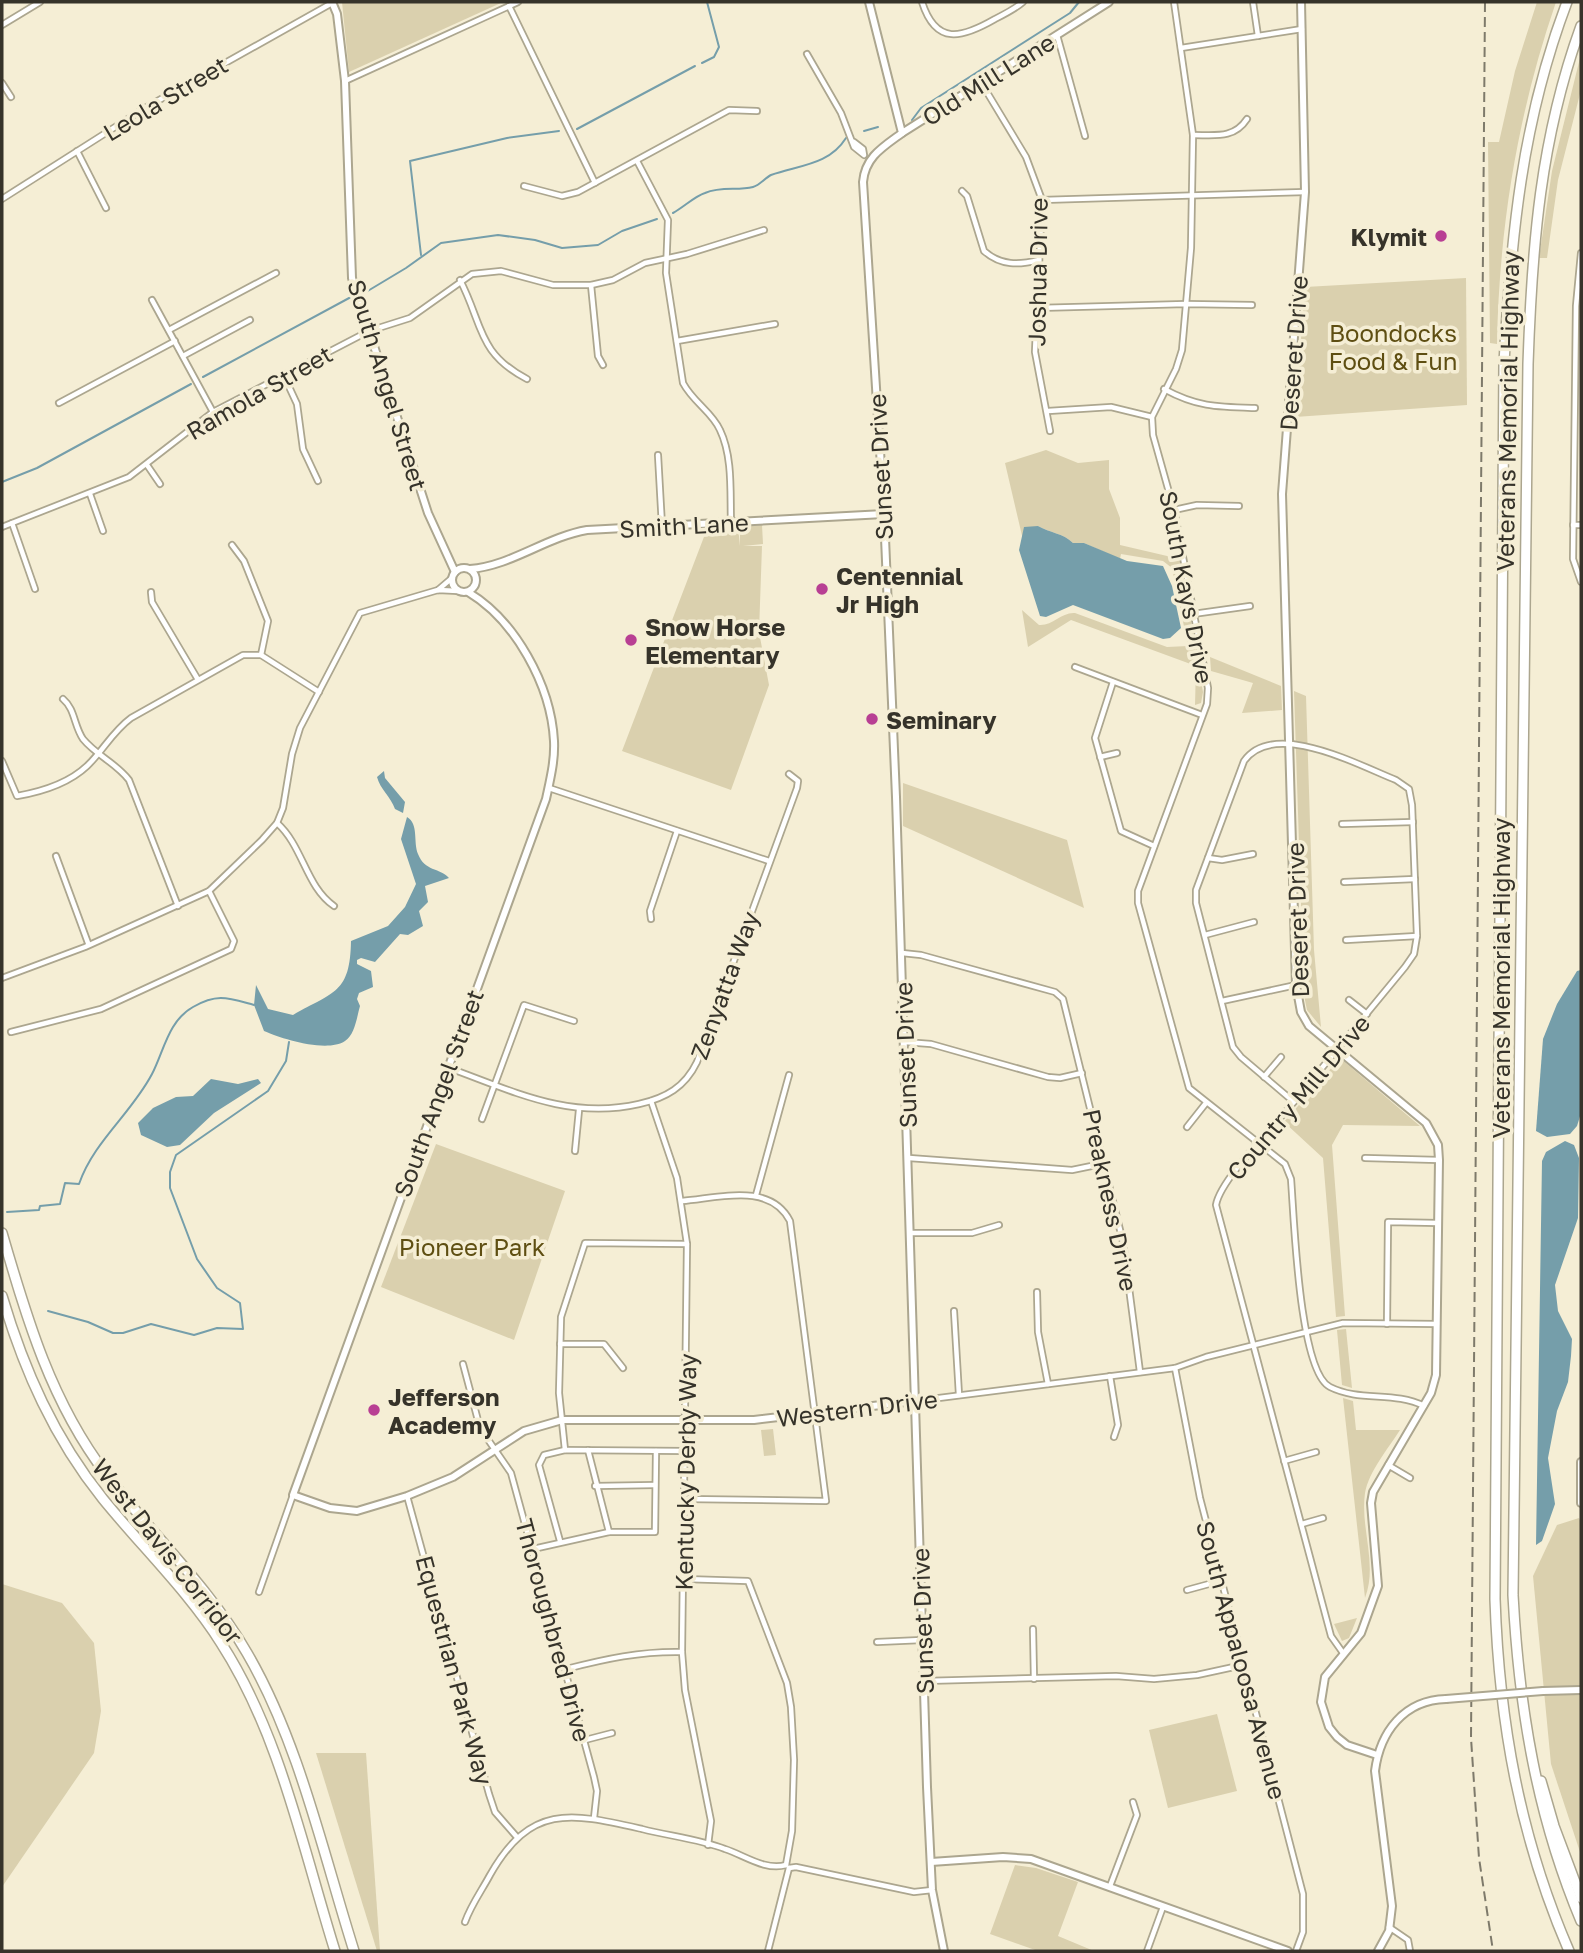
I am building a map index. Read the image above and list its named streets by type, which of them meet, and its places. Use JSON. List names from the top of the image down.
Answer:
{
  "streets": {
    "highway": ["Veterans Memorial Highway", "West Davis Corridor"],
    "street": [
      "Old Mill Lane",
      "Leola Street",
      "Joshua Drive",
      "Deseret Drive",
      "South Angel Street",
      "Ramola Street",
      "Sunset Drive",
      "Smith Lane",
      "South Kays Drive",
      "Zenyatta Way",
      "Country Mill Drive",
      "Preakness Drive",
      "Western Drive",
      "Kentucky Derby Way",
      "Thoroughbred Drive",
      "South Appaloosa Avenue",
      "Equestrian Park Way"
    ]
  },
  "crossings": [
    ["Old Mill Lane", "Joshua Drive"],
    ["Old Mill Lane", "Sunset Drive"],
    ["Leola Street", "South Angel Street"],
    ["Deseret Drive", "South Kays Drive"],
    ["Deseret Drive", "Country Mill Drive"],
    ["Deseret Drive", "Western Drive"],
    ["South Angel Street", "Ramola Street"],
    ["South Angel Street", "Smith Lane"],
    ["South Angel Street", "Zenyatta Way"],
    ["South Angel Street", "Western Drive"],
    ["Sunset Drive", "Smith Lane"],
    ["Sunset Drive", "Preakness Drive"],
    ["Sunset Drive", "Western Drive"],
    ["South Kays Drive", "Country Mill Drive"],
    ["South Kays Drive", "Western Drive"],
    ["Zenyatta Way", "Kentucky Derby Way"],
    ["Country Mill Drive", "Western Drive"],
    ["Preakness Drive", "Western Drive"],
    ["Western Drive", "Kentucky Derby Way"],
    ["Western Drive", "Thoroughbred Drive"],
    ["Western Drive", "South Appaloosa Avenue"],
    ["Western Drive", "Equestrian Park Way"]
  ],
  "parks": ["Boondocks Food & Fun", "Pioneer Park"],
  "places": [
    "Klymit",
    "Centennial Jr High",
    "Snow Horse Elementary",
    "Seminary",
    "Jefferson Academy"
  ]
}
